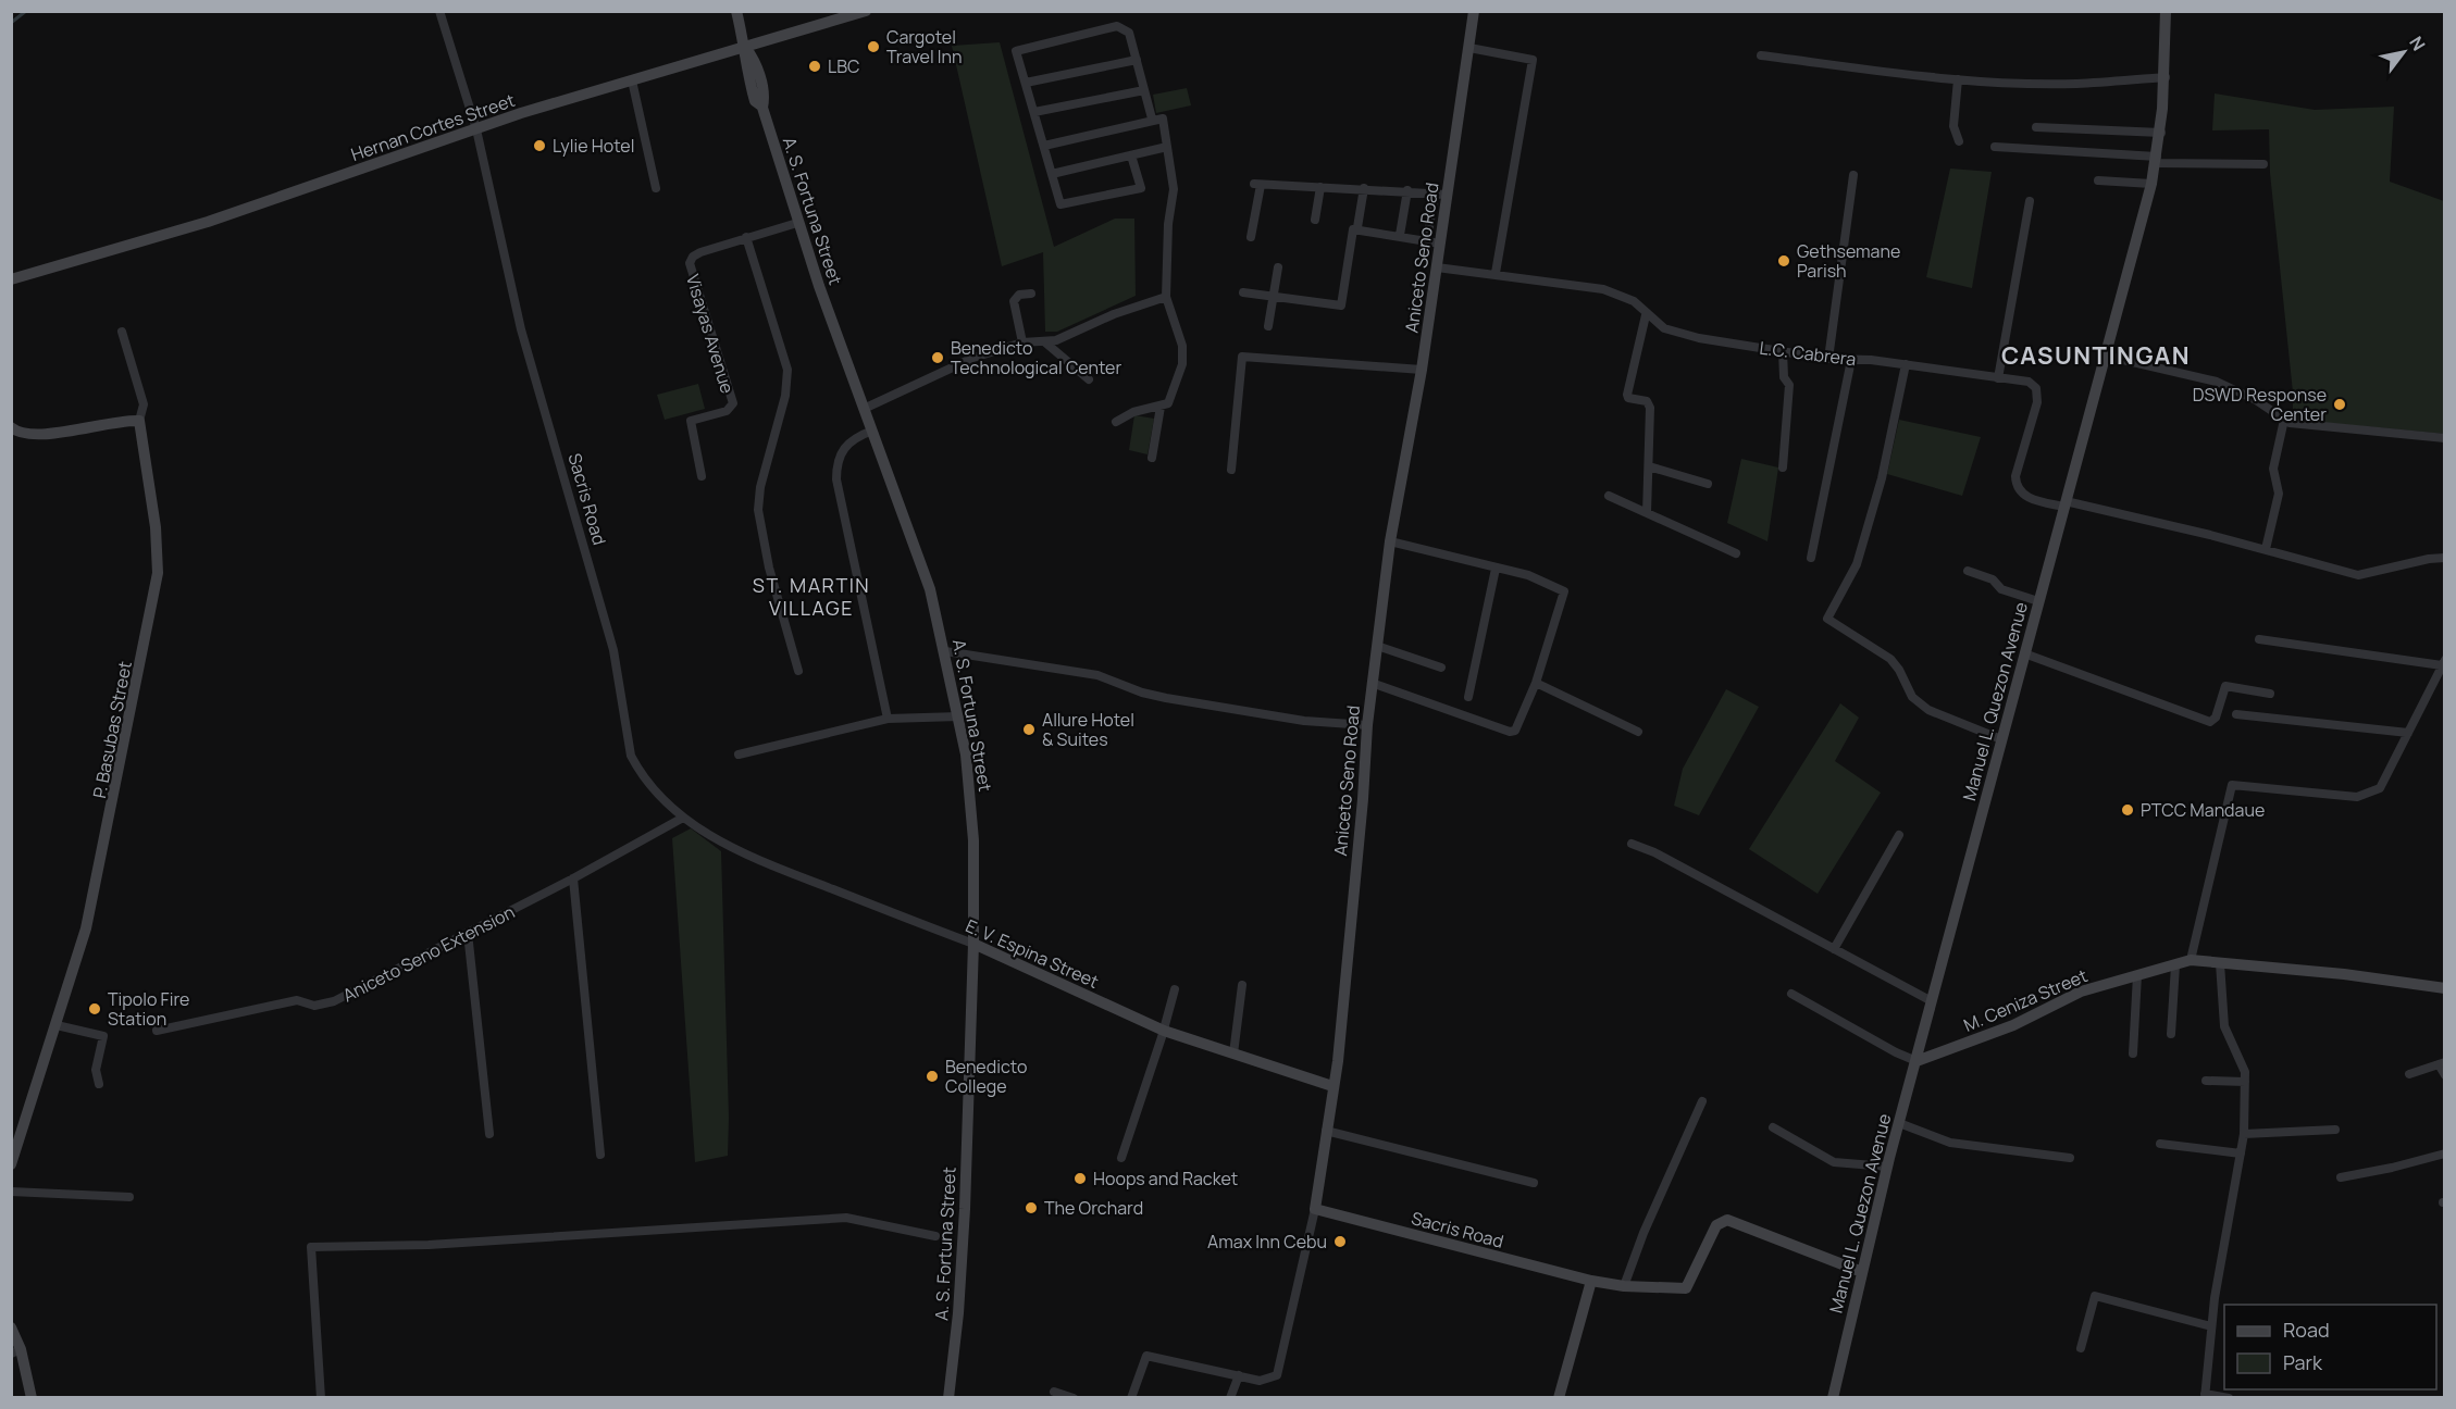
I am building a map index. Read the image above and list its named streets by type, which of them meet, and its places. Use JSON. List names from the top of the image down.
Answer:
{
  "streets": {
    "street": [
      "Hernan Cortes Street",
      "A. S. Fortuna Street",
      "Aniceto Seno Road",
      "Visayas Avenue",
      "L.C. Cabrera",
      "Sacris Road",
      "Manuel L. Quezon Avenue",
      "P. Basubas Street",
      "Aniceto Seno Extension",
      "E. V. Espina Street",
      "M. Ceniza Street"
    ]
  },
  "crossings": [
    ["Hernan Cortes Street", "A. S. Fortuna Street"],
    ["Hernan Cortes Street", "Sacris Road"],
    ["A. S. Fortuna Street", "Visayas Avenue"],
    ["A. S. Fortuna Street", "E. V. Espina Street"],
    ["Aniceto Seno Road", "L.C. Cabrera"],
    ["Aniceto Seno Road", "Sacris Road"],
    ["Aniceto Seno Road", "E. V. Espina Street"],
    ["L.C. Cabrera", "Manuel L. Quezon Avenue"],
    ["Sacris Road", "Manuel L. Quezon Avenue"],
    ["Sacris Road", "Aniceto Seno Extension"],
    ["Sacris Road", "E. V. Espina Street"],
    ["Manuel L. Quezon Avenue", "M. Ceniza Street"]
  ],
  "districts": ["CASUNTINGAN", "ST. MARTIN VILLAGE"],
  "places": [
    "Cargotel Travel Inn",
    "LBC",
    "Lylie Hotel",
    "Gethsemane Parish",
    "Benedicto Technological Center",
    "DSWD Response Center",
    "Allure Hotel & Suites",
    "PTCC Mandaue",
    "Tipolo Fire Station",
    "Benedicto College",
    "Hoops and Racket",
    "The Orchard",
    "Amax Inn Cebu"
  ],
  "legend": ["Road", "Park"],
  "north": "top right"
}
